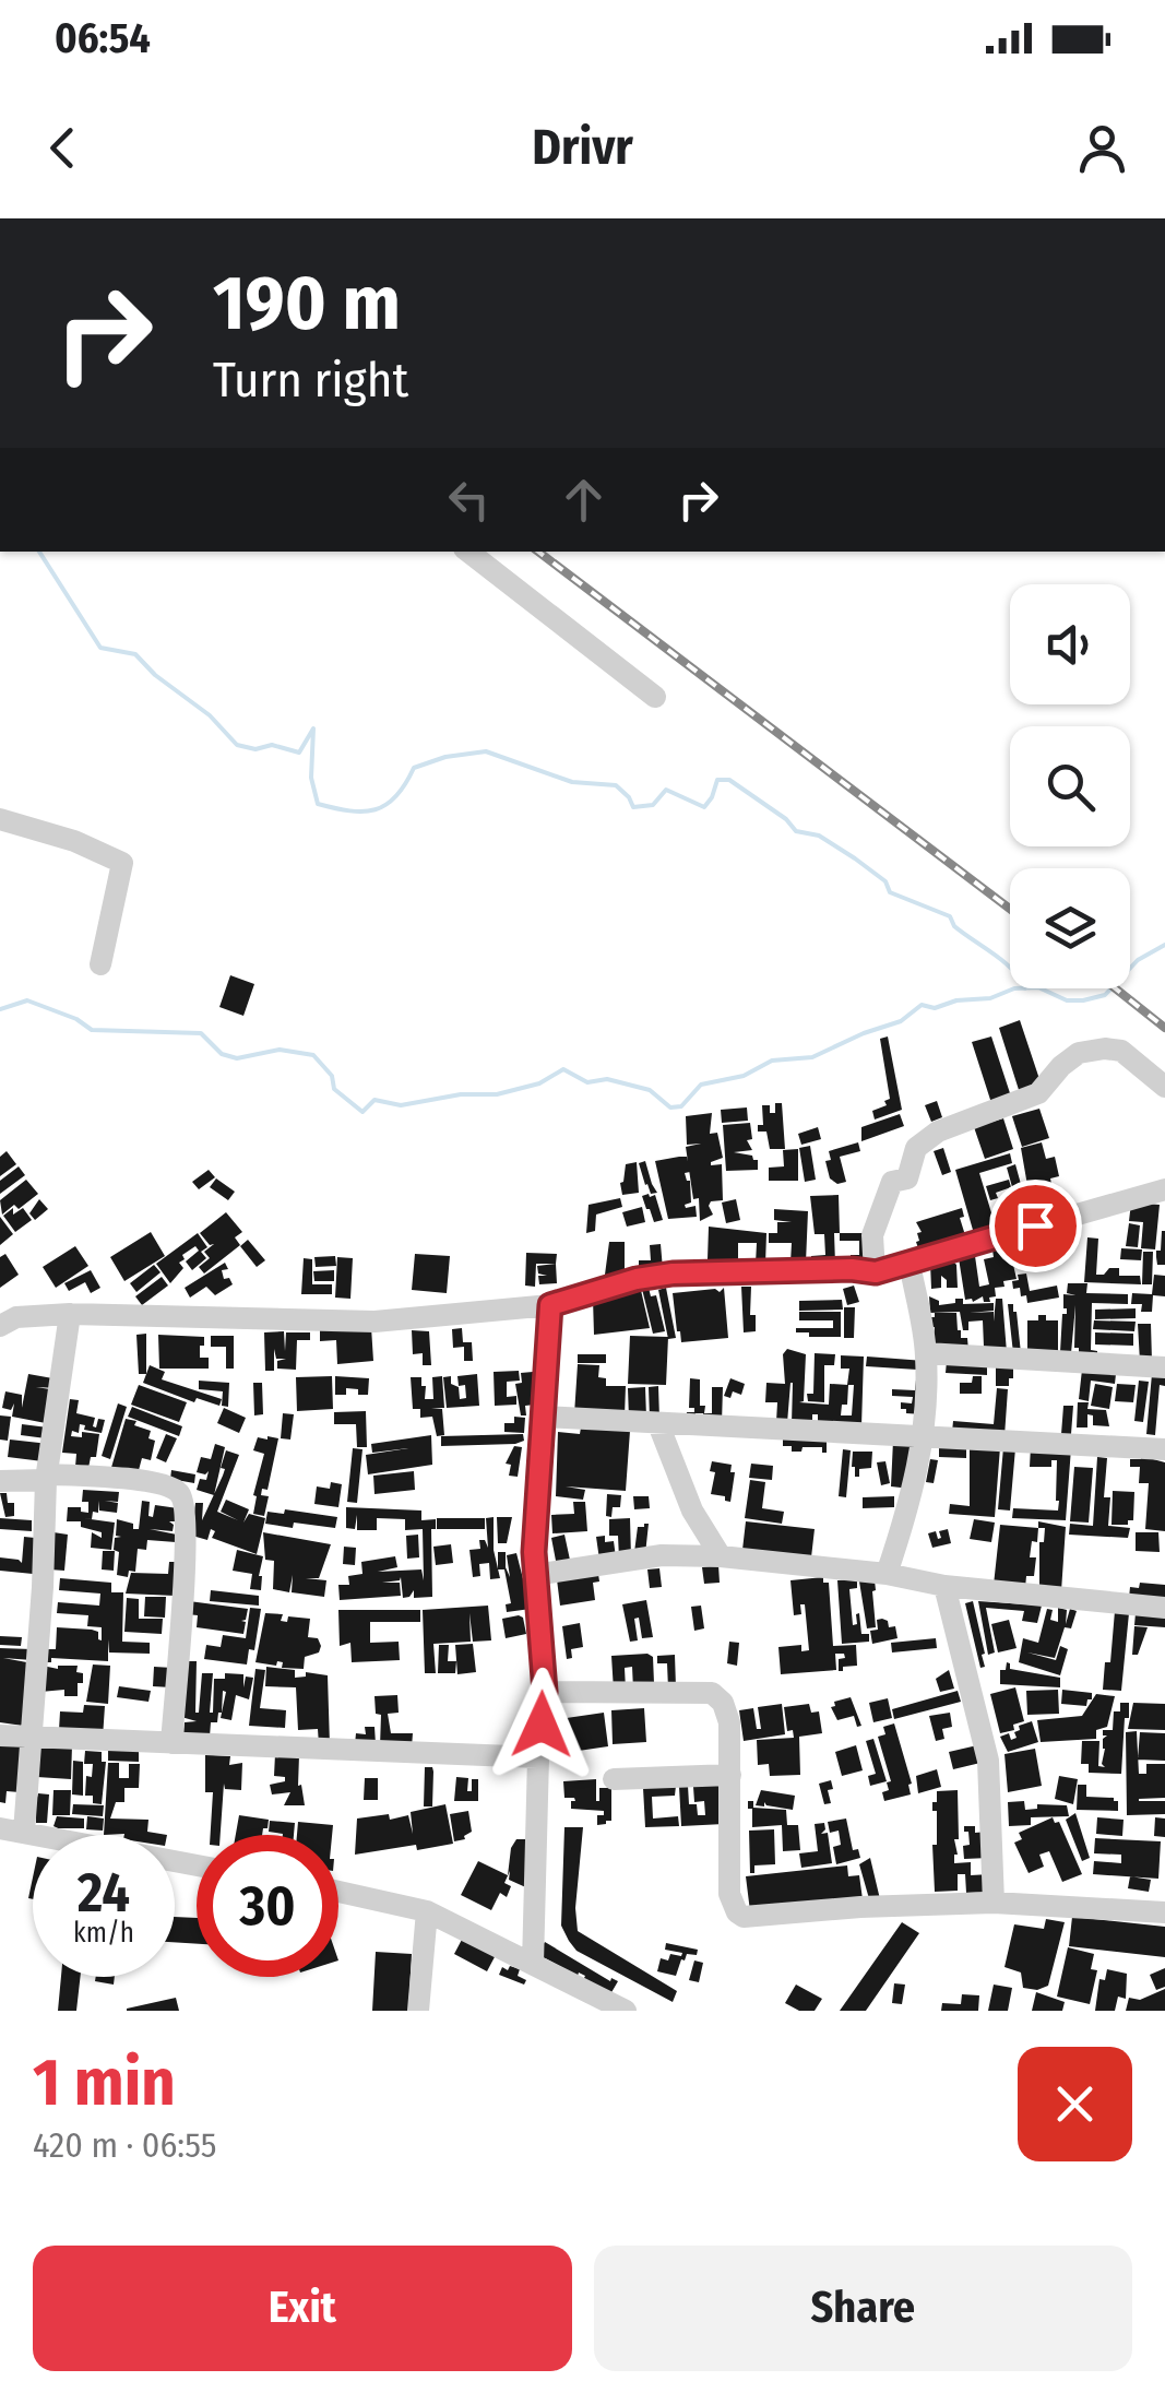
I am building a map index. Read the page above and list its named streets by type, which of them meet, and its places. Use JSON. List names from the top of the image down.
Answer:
{
  "page": {
    "status": "06:54",
    "header": "Drivr",
    "turn": ["190 m", "Turn right"],
    "speed": "24 km/h",
    "limit": "30",
    "heading": ["1 min", "420 m · 06:55"],
    "buttons": ["Exit", "Share"]
  }
}
